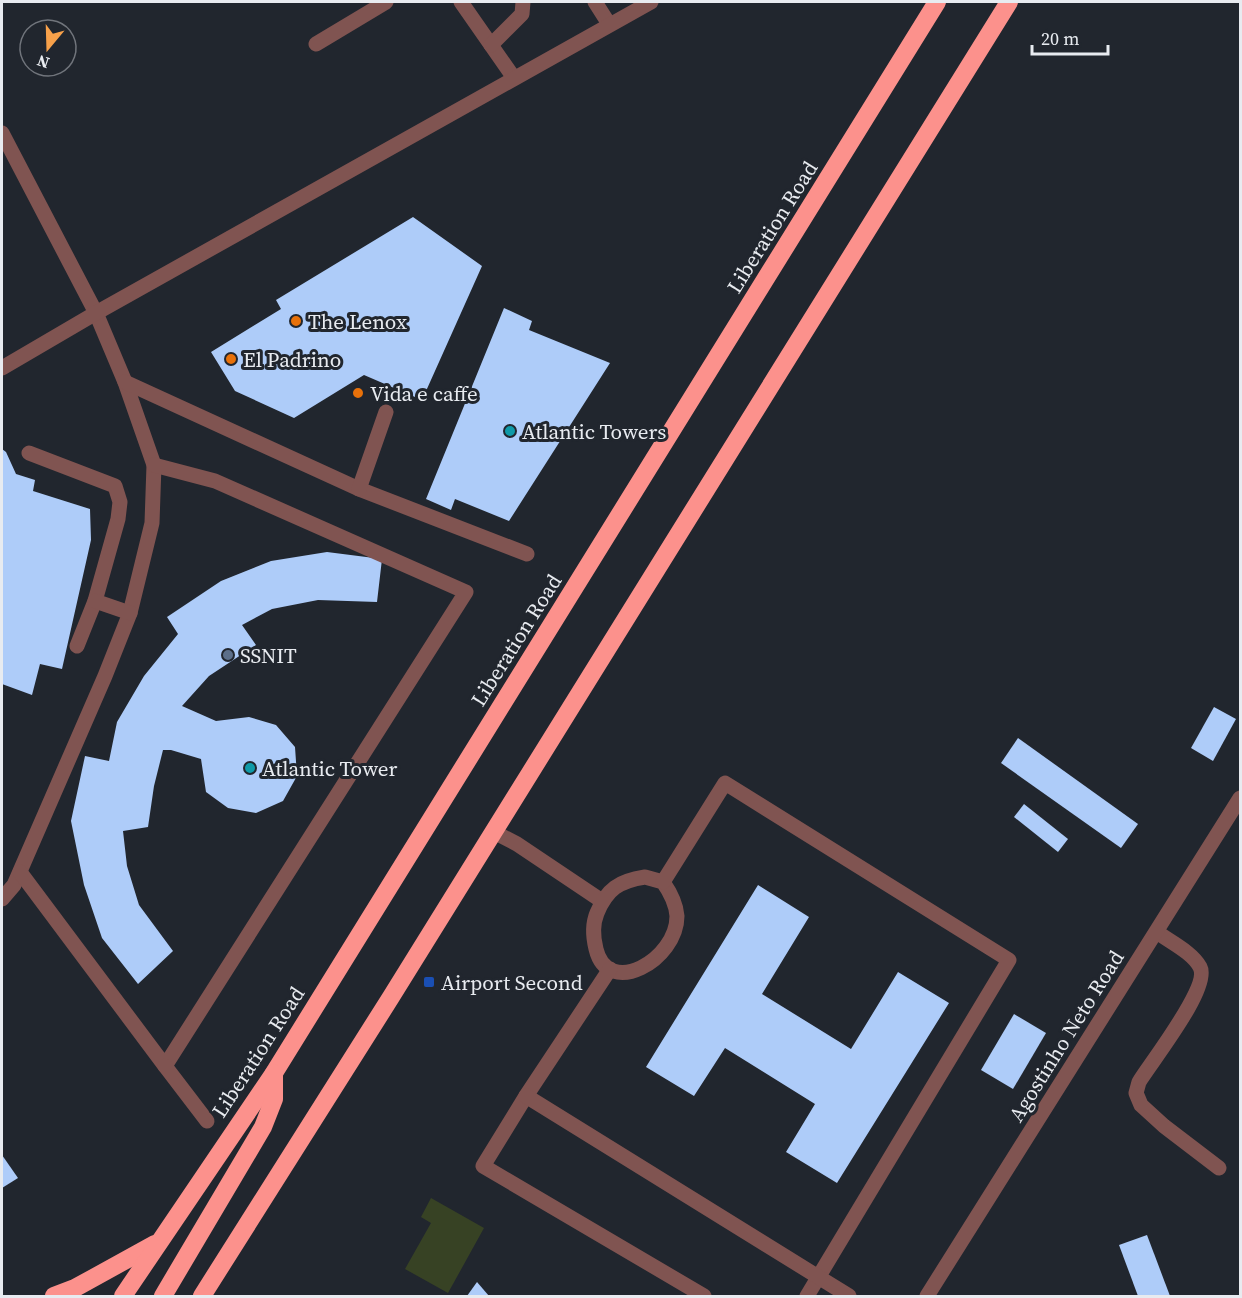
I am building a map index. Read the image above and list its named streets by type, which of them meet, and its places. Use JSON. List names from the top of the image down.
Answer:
{
  "streets": {
    "highway": ["Liberation Road"],
    "street": ["Agostinho Neto Road"]
  },
  "places": {
    "other": [
      "The Lenox",
      "El Padrino",
      "Vida e caffe",
      "Atlantic Towers",
      "SSNIT",
      "Atlantic Tower"
    ],
    "transit": ["Airport Second"]
  },
  "scale_bar": "20 m",
  "north": "bottom"
}
